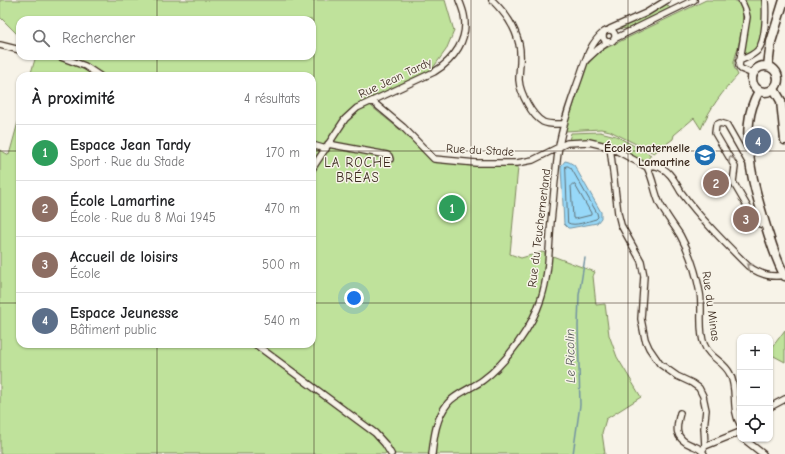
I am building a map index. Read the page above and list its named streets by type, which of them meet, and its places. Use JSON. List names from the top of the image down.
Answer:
{
  "streets": {
    "street": [
      "Rue Jean Tardy",
      "Rue du Stade",
      "Rue du Teuchernerland",
      "Rue du Minas"
    ]
  },
  "crossings": [
    ["Rue Jean Tardy", "Rue du Stade"],
    ["Rue du Stade", "Rue du Teuchernerland"],
    ["Rue du Stade", "Rue du Minas"]
  ],
  "districts": ["LA ROCHE BRÉAS"],
  "water": ["Le Ricolin"],
  "places": {
    "school or university": ["École maternelle Lamartine"]
  },
  "page": {
    "search": "Rechercher",
    "heading": ["À proximité", "4 résultats"],
    "list": [
      {
        "mark": "1",
        "name": "Espace Jean Tardy",
        "note": "Sport · Rue du Stade",
        "value": "170 m"
      },
      {
        "mark": "2",
        "name": "École Lamartine",
        "note": "École · Rue du 8 Mai 1945",
        "value": "470 m"
      },
      {
        "mark": "3",
        "name": "Accueil de loisirs",
        "note": "École",
        "value": "500 m"
      },
      {
        "mark": "4",
        "name": "Espace Jeunesse",
        "note": "Bâtiment public",
        "value": "540 m"
      }
    ],
    "pins": [
      "4",
      "2",
      "1",
      "3"
    ],
    "map_buttons": ["+", "−"]
  }
}
